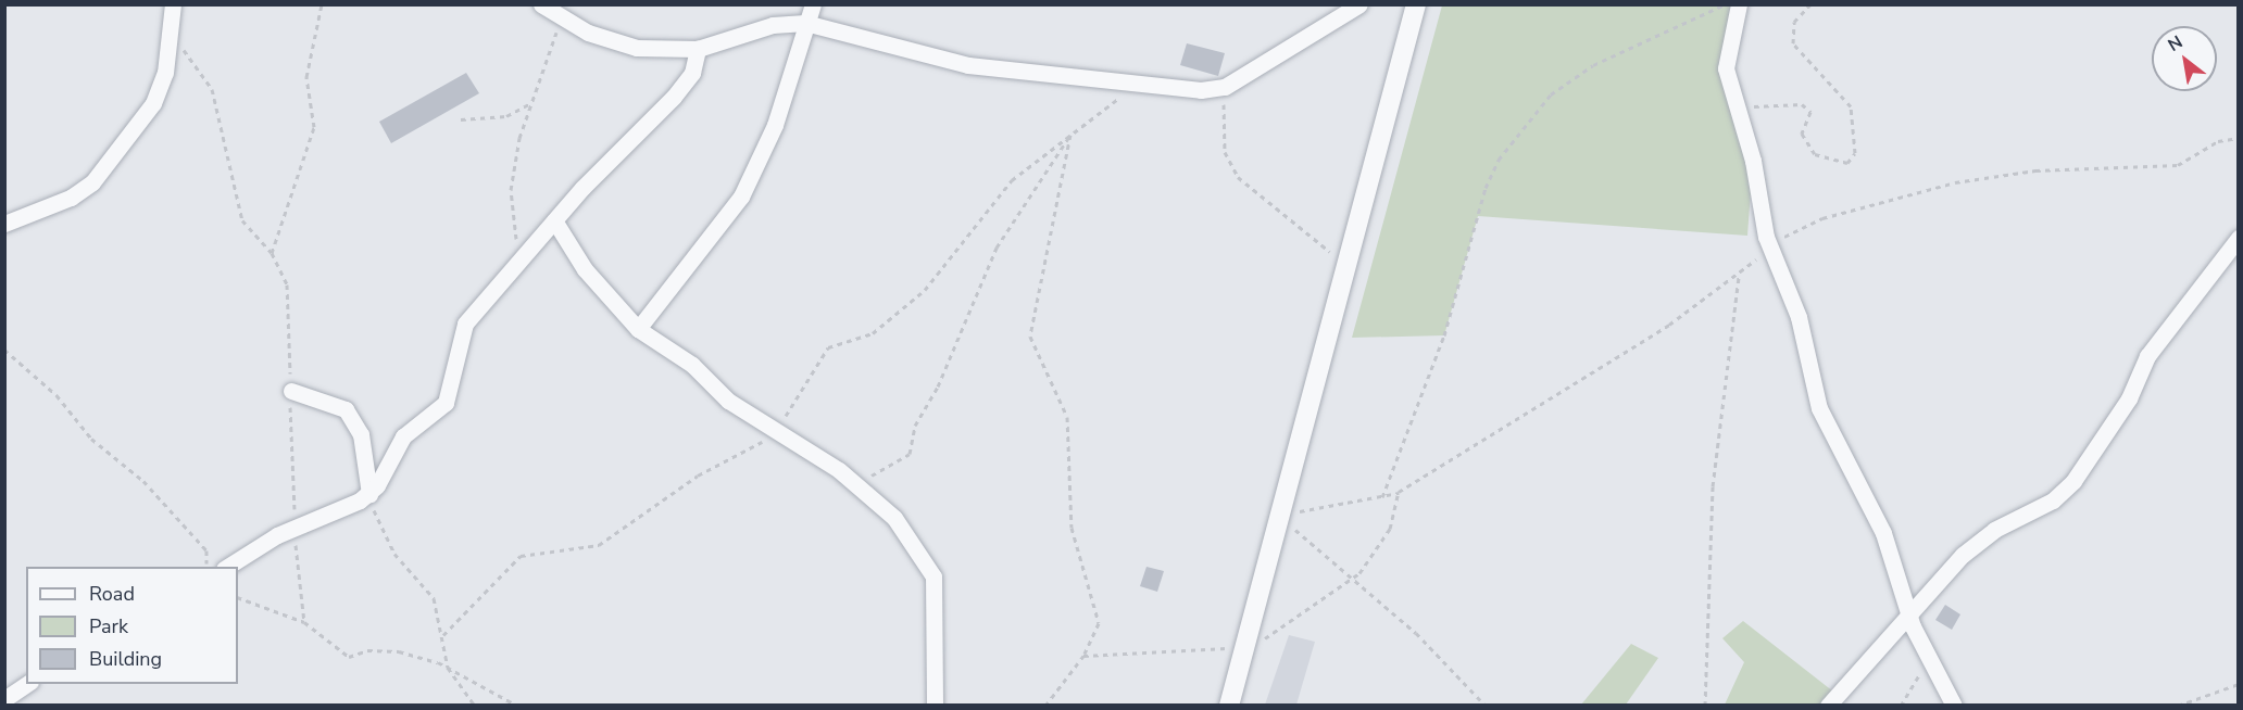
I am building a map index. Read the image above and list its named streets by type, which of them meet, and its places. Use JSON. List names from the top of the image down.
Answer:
{
  "legend": ["Road", "Park", "Building"],
  "north": "top left"
}
